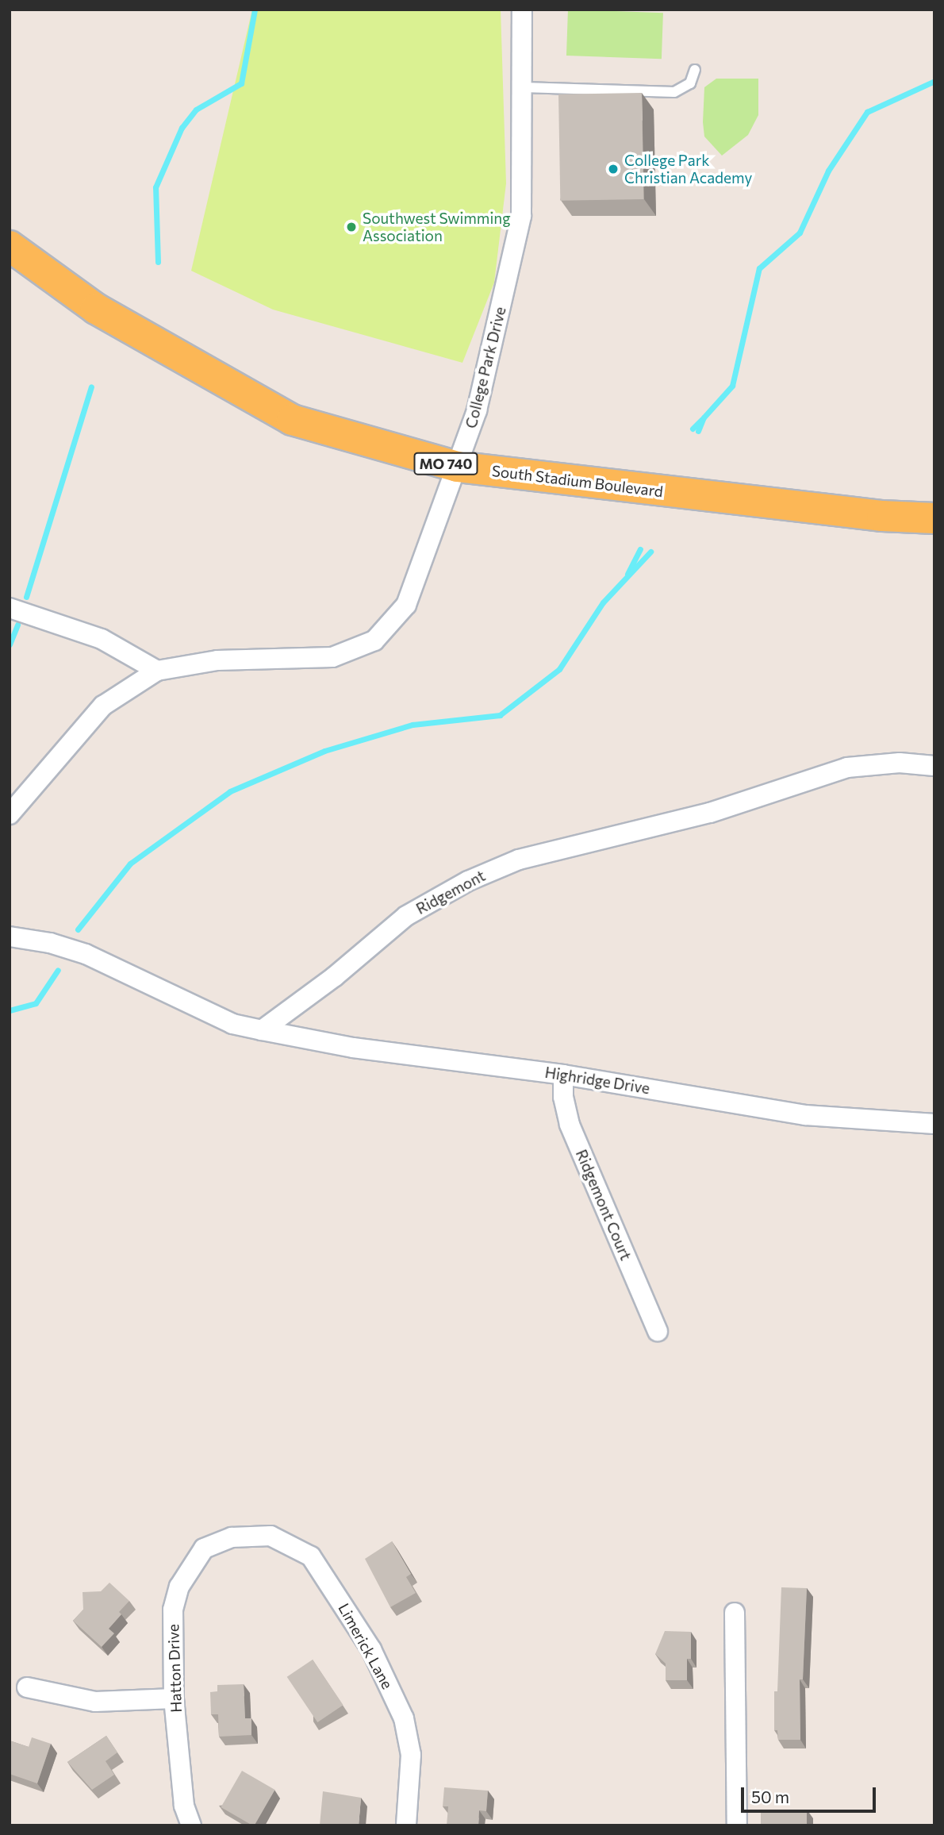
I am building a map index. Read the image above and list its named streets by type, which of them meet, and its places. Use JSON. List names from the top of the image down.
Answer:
{
  "streets": {
    "main road": ["MO 740", "South Stadium Boulevard"],
    "street": [
      "College Park Drive",
      "Ridgemont",
      "Highridge Drive",
      "Ridgemont Court",
      "Limerick Lane",
      "Hatton Drive"
    ]
  },
  "crossings": [
    ["College Park Drive", "South Stadium Boulevard"],
    ["Ridgemont", "Highridge Drive"],
    ["Highridge Drive", "Ridgemont Court"],
    ["Limerick Lane", "Hatton Drive"]
  ],
  "places": ["College Park Christian Academy", "Southwest Swimming Association"],
  "scale_bar": "50 m"
}
